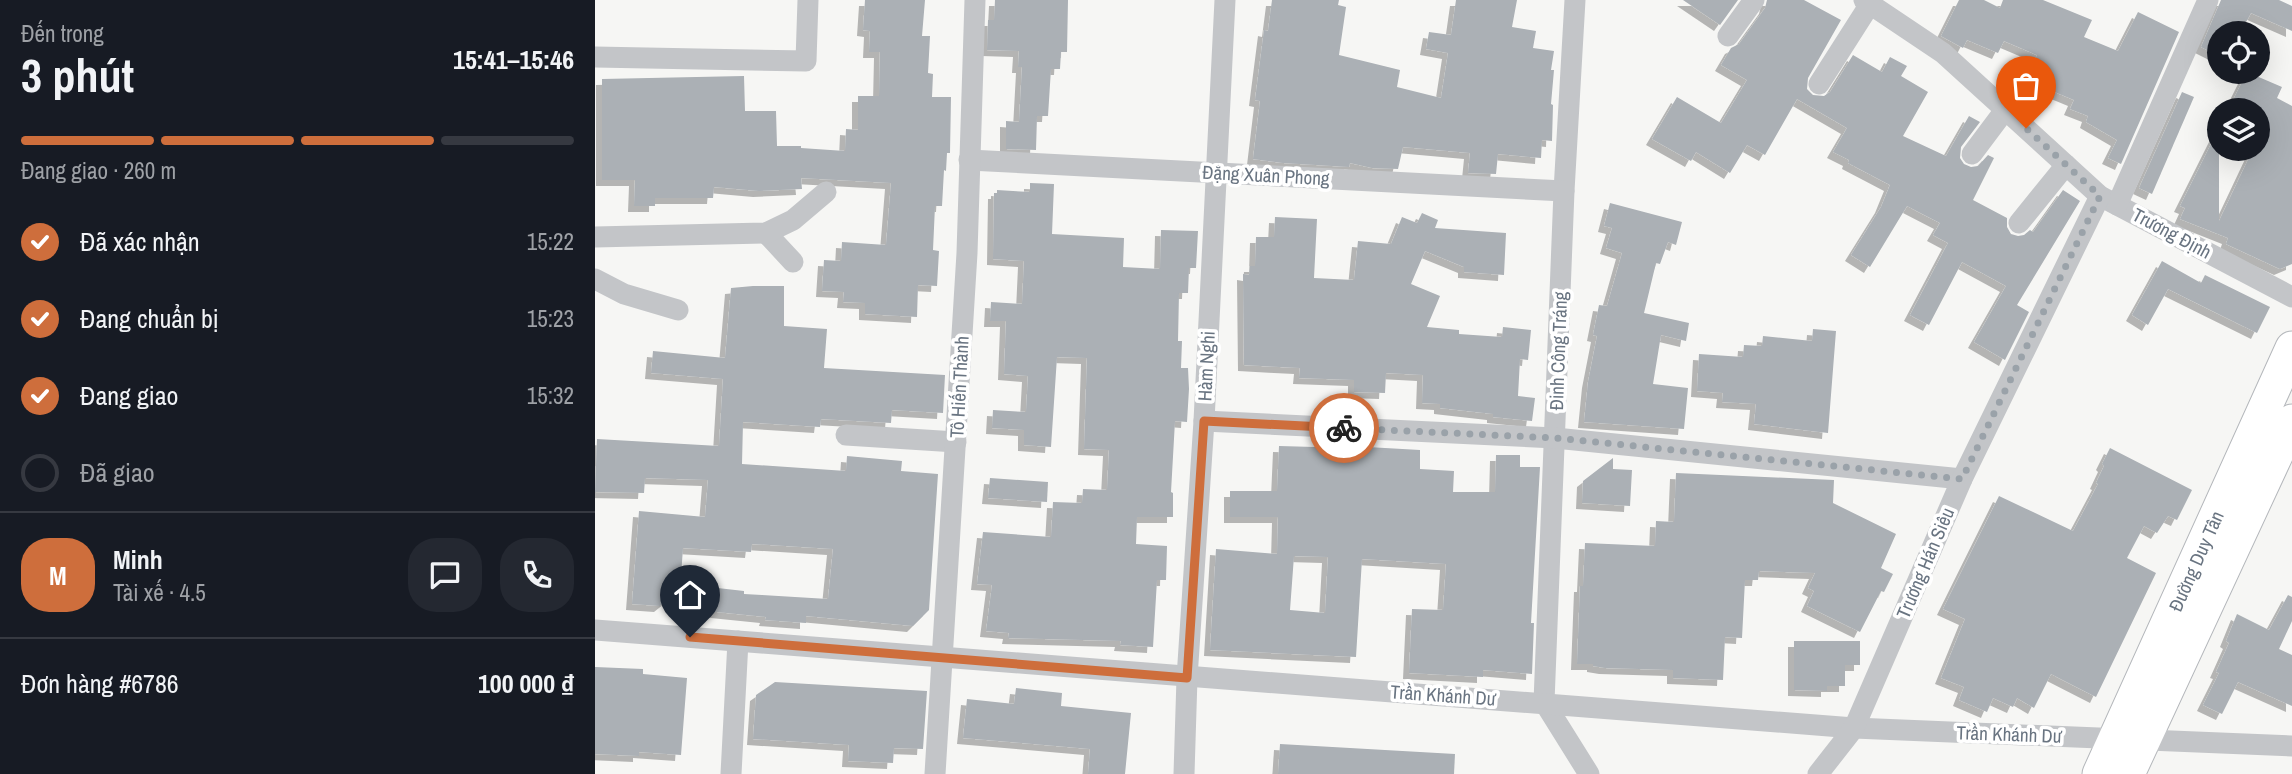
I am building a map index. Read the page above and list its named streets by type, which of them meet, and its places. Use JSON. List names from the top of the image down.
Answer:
{
  "streets": {
    "main road": ["Đường Duy Tân"],
    "street": [
      "Đặng Xuân Phong",
      "Trương Định",
      "Đinh Công Tráng",
      "Hàm Nghi",
      "Tô Hiến Thành",
      "Trương Hán Siêu",
      "Trần Khánh Dư"
    ]
  },
  "crossings": [
    ["Đặng Xuân Phong", "Đinh Công Tráng"],
    ["Đặng Xuân Phong", "Hàm Nghi"],
    ["Đặng Xuân Phong", "Tô Hiến Thành"],
    ["Trương Định", "Trương Hán Siêu"],
    ["Đinh Công Tráng", "Trần Khánh Dư"],
    ["Hàm Nghi", "Trần Khánh Dư"],
    ["Tô Hiến Thành", "Trần Khánh Dư"],
    ["Đường Duy Tân", "Trần Khánh Dư"],
    ["Trương Hán Siêu", "Trần Khánh Dư"]
  ],
  "page": {
    "heading": ["3 phút", "Đến trong", "15:41–15:46"],
    "panel": [
      "Minh",
      "Tài xế · 4.5",
      "Đơn hàng #6786",
      "100 000 ₫"
    ],
    "bar": "Đang giao · 260 m",
    "list": [
      ["Đã xác nhận", "15:22"],
      ["Đang chuẩn bị", "15:23"],
      ["Đang giao", "15:32"],
      "Đã giao"
    ],
    "round": "M"
  }
}
